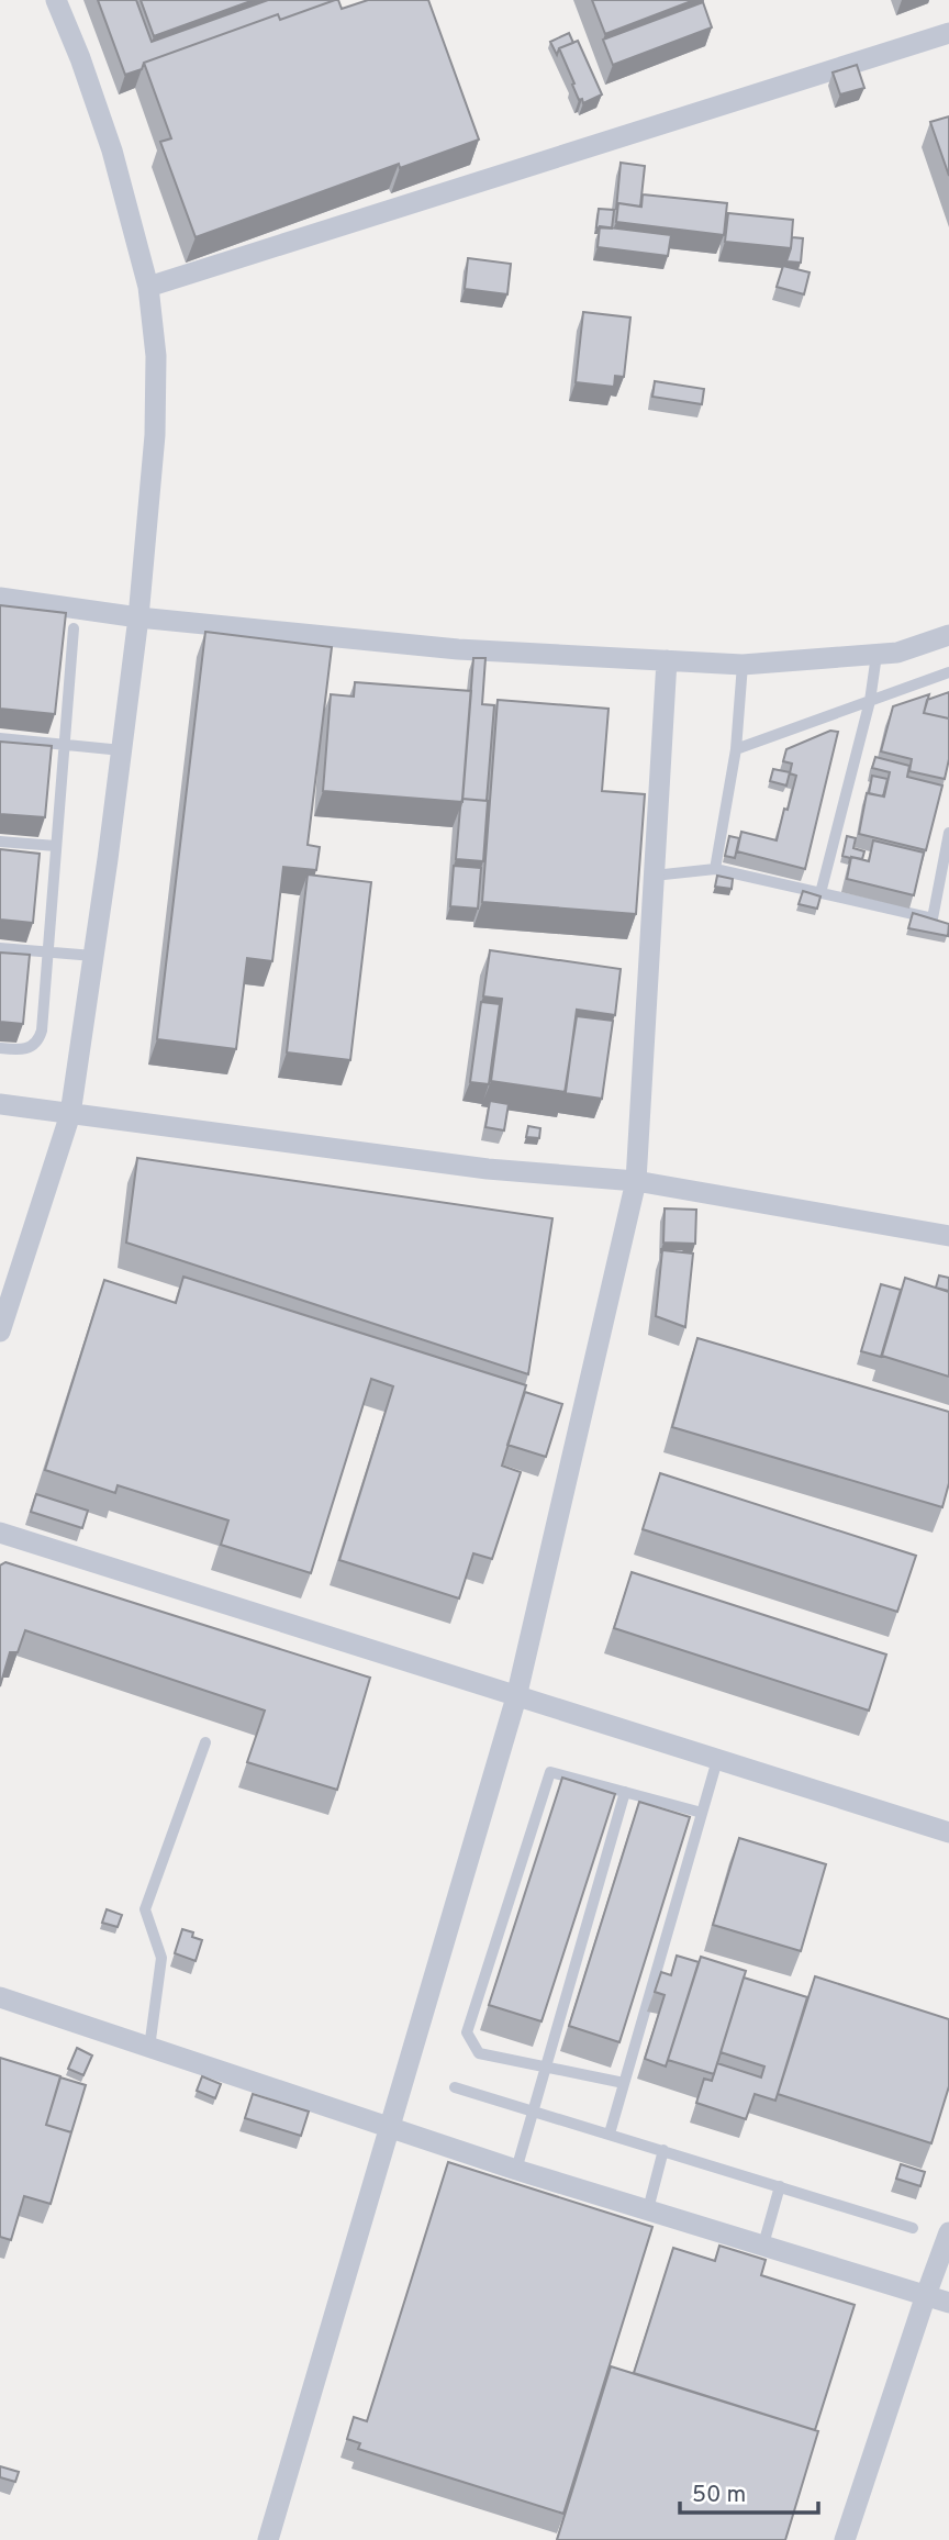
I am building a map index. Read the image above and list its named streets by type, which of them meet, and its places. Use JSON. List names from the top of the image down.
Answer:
{
  "scale_bar": "50 m"
}
